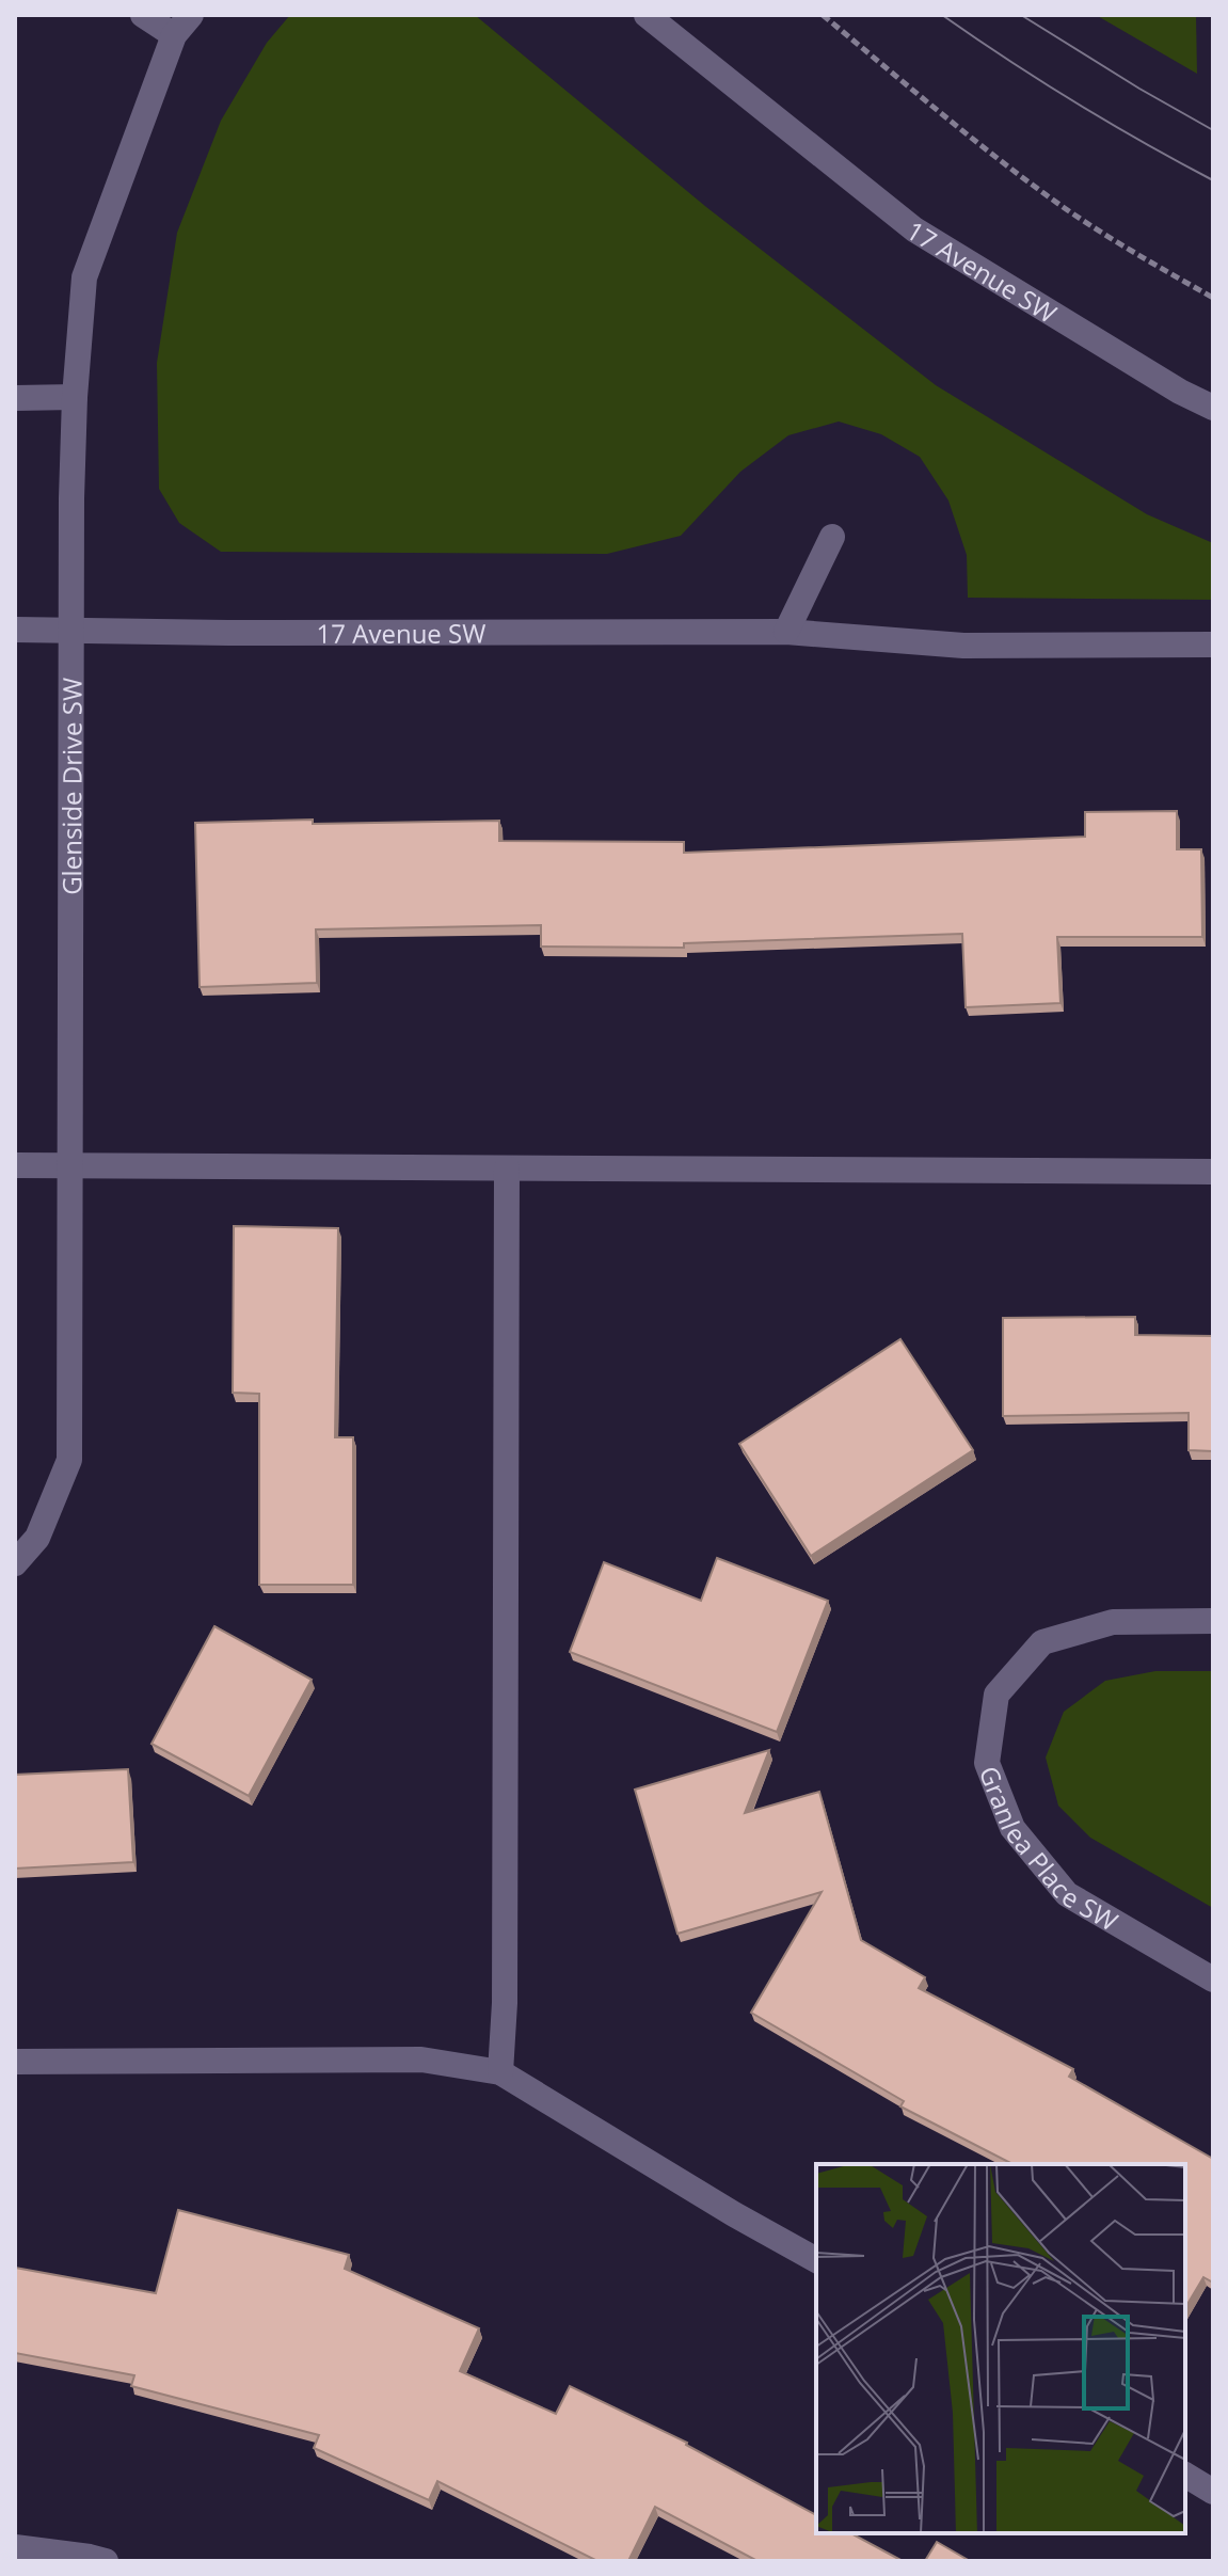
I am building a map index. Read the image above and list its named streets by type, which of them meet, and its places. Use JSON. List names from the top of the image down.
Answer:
{
  "streets": {
    "street": ["17 Avenue SW", "Glenside Drive SW", "Granlea Place SW"]
  },
  "crossings": [
    ["17 Avenue SW", "Glenside Drive SW"]
  ]
}
